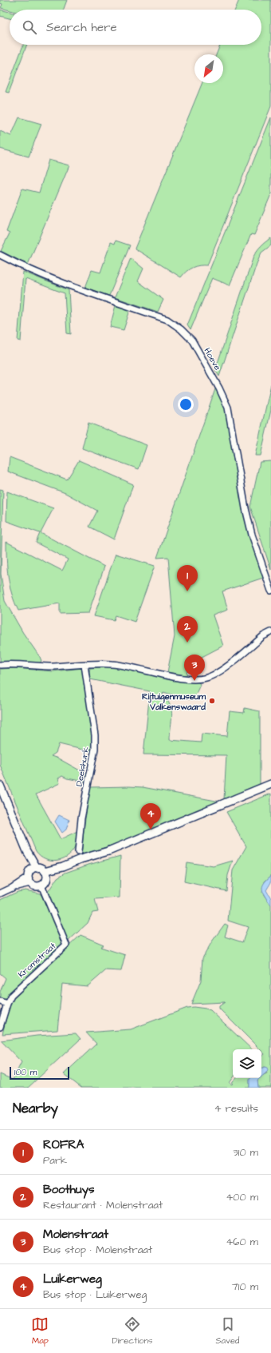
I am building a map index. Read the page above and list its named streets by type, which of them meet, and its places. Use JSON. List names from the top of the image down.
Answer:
{
  "streets": {
    "street": ["Hoeve", "Deelshurk", "Kromstraat"]
  },
  "places": ["Rijtuigenmuseum Valkenswaard"],
  "scale_bar": "100 m",
  "north": "bottom left",
  "page": {
    "search": "Search here",
    "pins": [
      "1",
      "2",
      "3",
      "4"
    ],
    "scale": "100 m",
    "heading": ["Nearby", "4 results"],
    "list": [
      {
        "mark": "1",
        "name": "ROFRA",
        "note": "Park",
        "value": "310 m"
      },
      {
        "mark": "2",
        "name": "Boothuys",
        "note": "Restaurant · Molenstraat",
        "value": "400 m"
      },
      {
        "mark": "3",
        "name": "Molenstraat",
        "note": "Bus stop · Molenstraat",
        "value": "460 m"
      },
      {
        "mark": "4",
        "name": "Luikerweg",
        "note": "Bus stop · Luikerweg",
        "value": "710 m"
      }
    ],
    "nav": ["Map", "Directions", "Saved"]
  }
}
